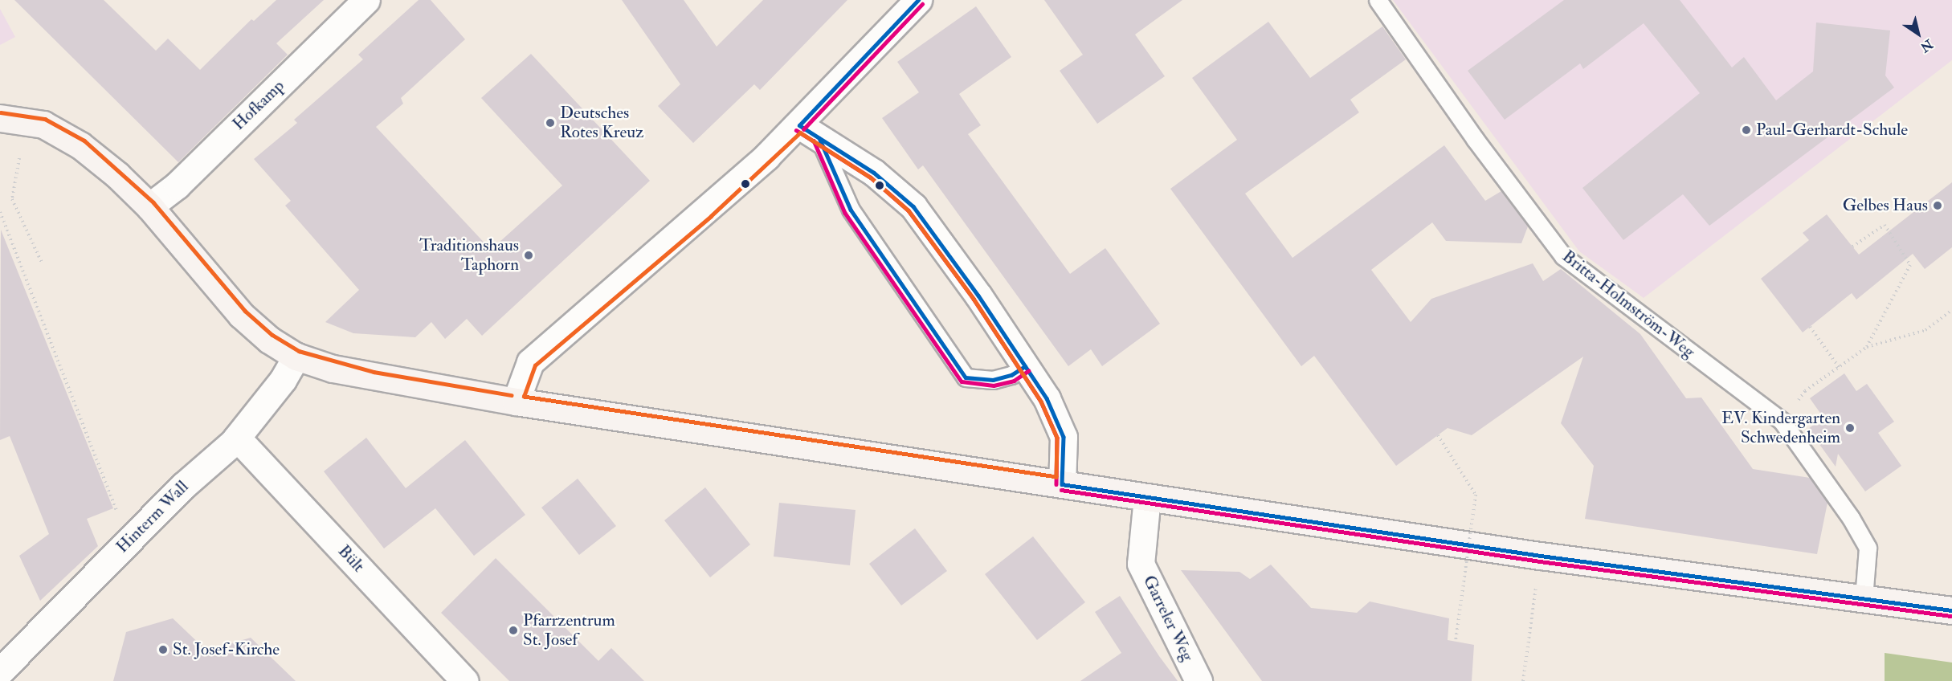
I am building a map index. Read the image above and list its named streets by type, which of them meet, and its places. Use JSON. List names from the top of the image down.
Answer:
{
  "streets": {
    "street": [
      "Hofkamp",
      "Hinterm Wall",
      "Bült",
      "Garreler Weg"
    ],
    "lane": ["Britta-Holmström-Weg"]
  },
  "crossings": [
    ["Hinterm Wall", "Bült"]
  ],
  "places": [
    "Deutsches Rotes Kreuz",
    "Paul-Gerhardt-Schule",
    "Gelbes Haus",
    "Traditionshaus Taphorn",
    "EV. Kindergarten Schwedenheim",
    "Pfarrzentrum St. Josef",
    "St. Josef-Kirche"
  ],
  "north": "bottom right"
}
